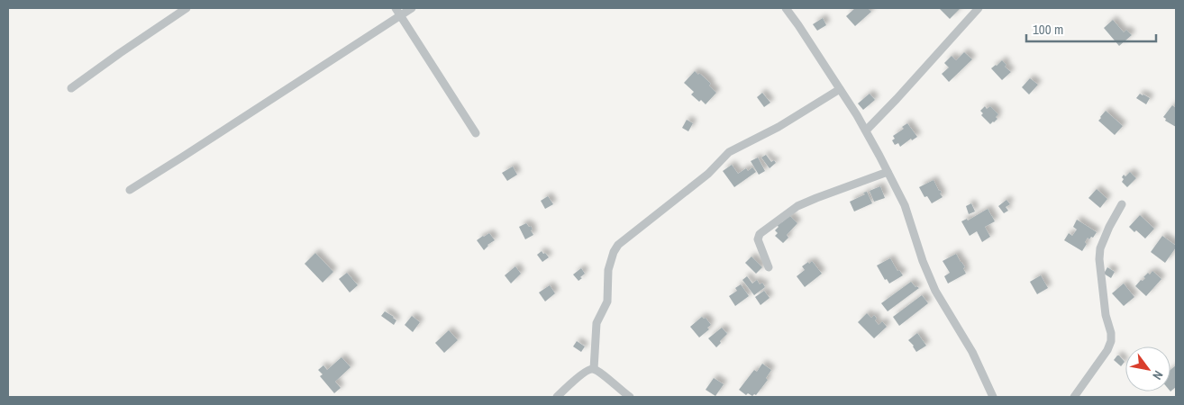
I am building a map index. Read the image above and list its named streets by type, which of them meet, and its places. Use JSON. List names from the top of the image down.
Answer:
{
  "scale_bar": "100 m",
  "north": "bottom right"
}
